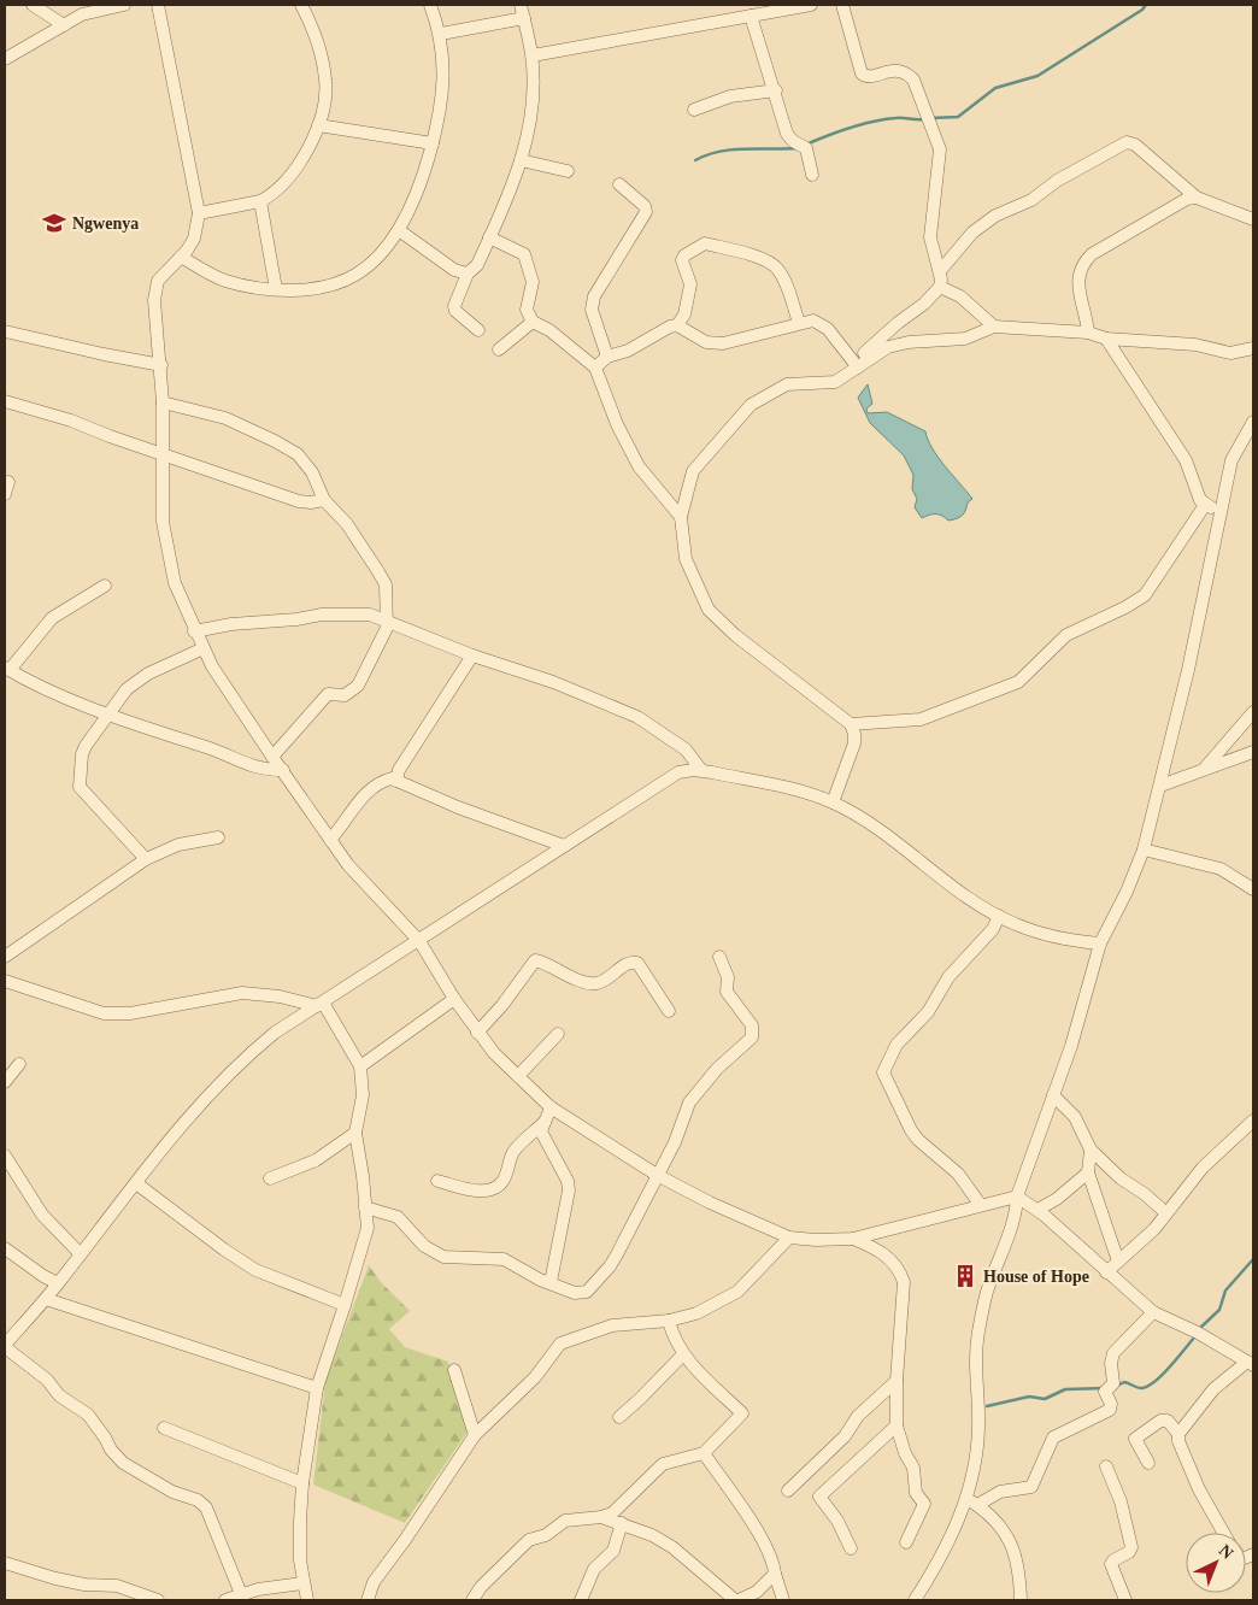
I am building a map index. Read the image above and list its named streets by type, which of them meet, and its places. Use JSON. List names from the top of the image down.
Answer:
{
  "places": {
    "school or university": ["Ngwenya"],
    "building": ["House of Hope"]
  },
  "north": "top right"
}
